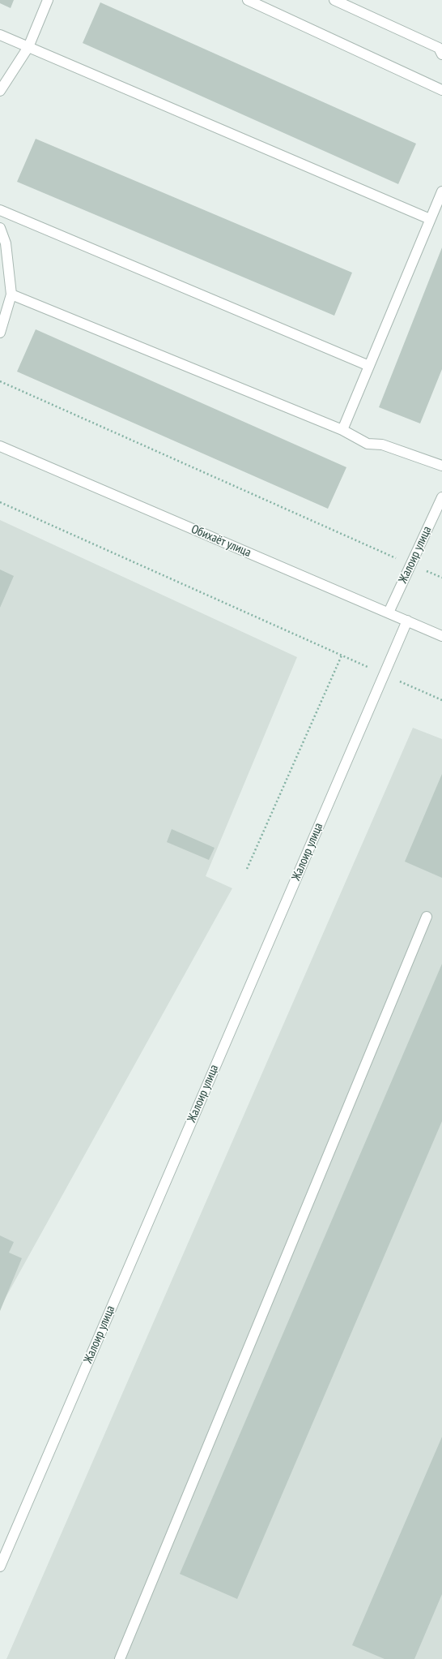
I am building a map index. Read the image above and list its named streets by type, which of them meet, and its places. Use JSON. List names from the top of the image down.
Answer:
{
  "streets": {
    "street": ["Обихаёт улица", "Жалоир улица"]
  },
  "crossings": [
    ["Обихаёт улица", "Жалоир улица"]
  ]
}
